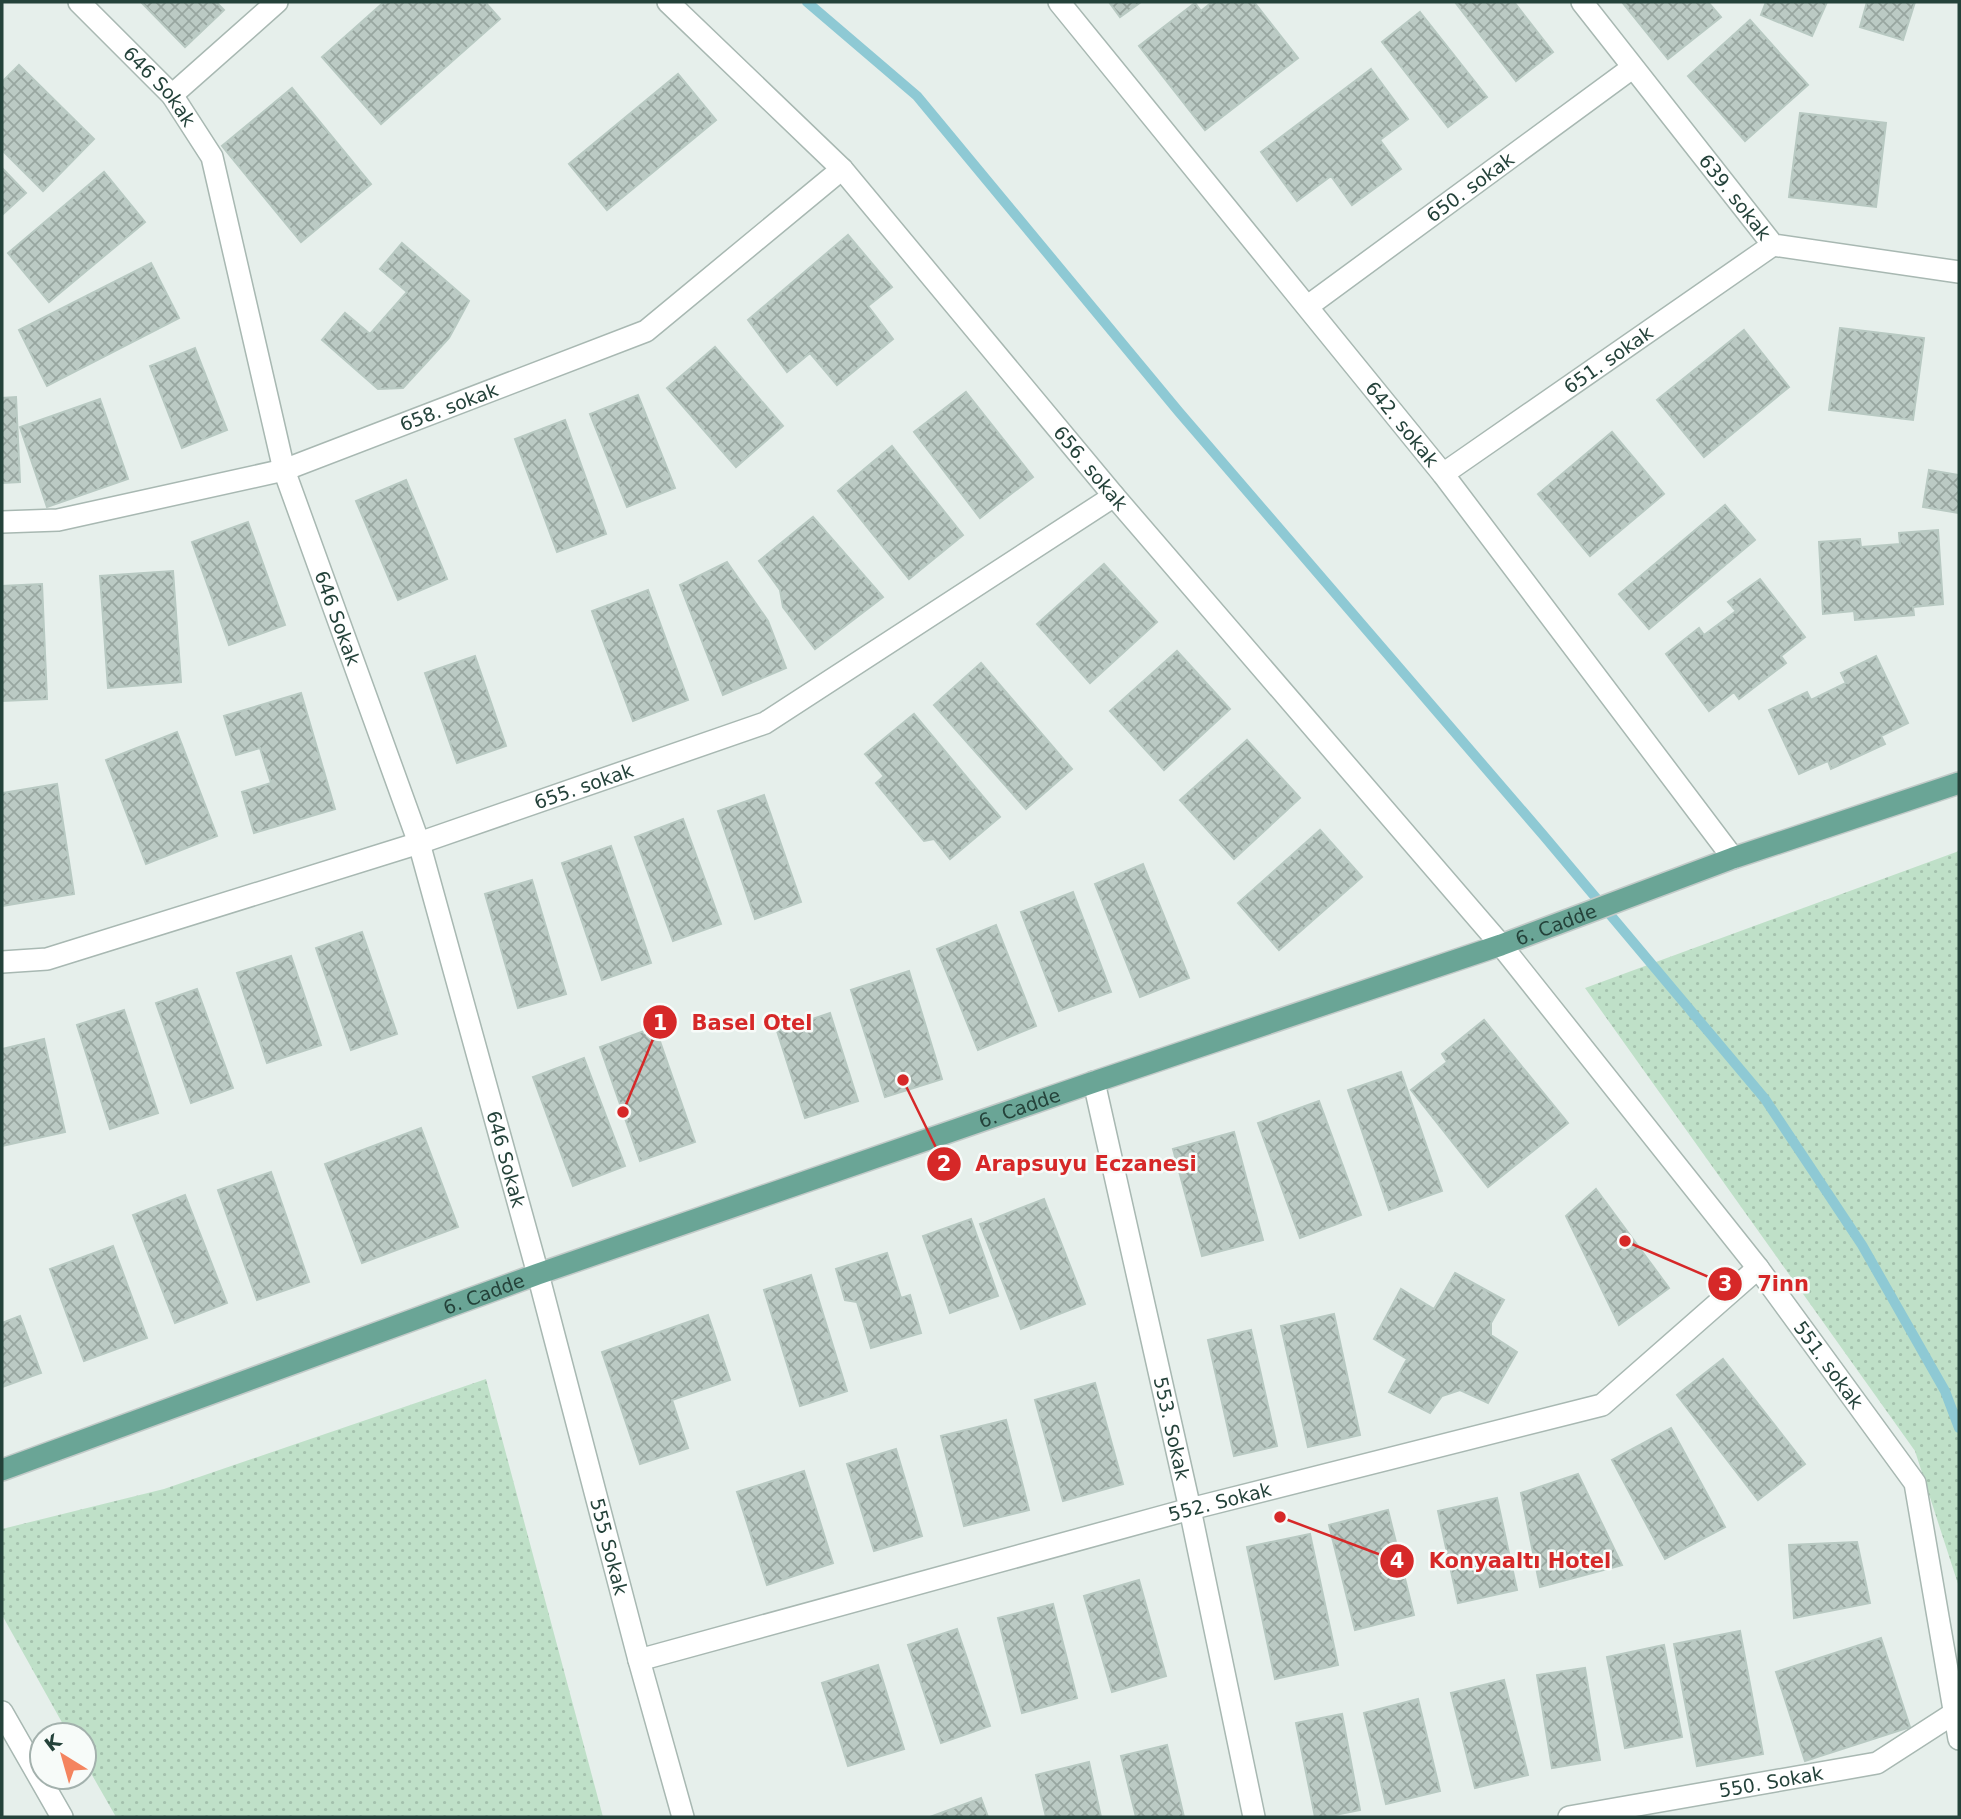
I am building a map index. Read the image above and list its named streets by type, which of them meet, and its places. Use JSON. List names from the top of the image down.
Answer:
{
  "streets": {
    "main road": ["6. Cadde"],
    "street": [
      "646 Sokak",
      "650. sokak",
      "639. sokak",
      "651. sokak",
      "658. sokak",
      "642. sokak",
      "656. sokak",
      "655. sokak",
      "551. sokak",
      "553. Sokak",
      "552. Sokak",
      "555 Sokak",
      "550. Sokak"
    ]
  },
  "crossings": [
    ["646 Sokak", "658. sokak"],
    ["646 Sokak", "655. sokak"],
    ["646 Sokak", "6. Cadde"],
    ["646 Sokak", "555 Sokak"],
    ["650. sokak", "639. sokak"],
    ["650. sokak", "642. sokak"],
    ["639. sokak", "651. sokak"],
    ["651. sokak", "642. sokak"],
    ["658. sokak", "656. sokak"],
    ["642. sokak", "6. Cadde"],
    ["656. sokak", "655. sokak"],
    ["656. sokak", "6. Cadde"],
    ["656. sokak", "551. sokak"],
    ["6. Cadde", "551. sokak"],
    ["6. Cadde", "553. Sokak"],
    ["6. Cadde", "555 Sokak"],
    ["551. sokak", "552. Sokak"],
    ["551. sokak", "550. Sokak"],
    ["553. Sokak", "552. Sokak"],
    ["552. Sokak", "555 Sokak"]
  ],
  "places": [
    "Arapsuyu Eczanesi",
    "Basel Otel",
    "7inn",
    "Konyaaltı Hotel"
  ],
  "north": "top left"
}
